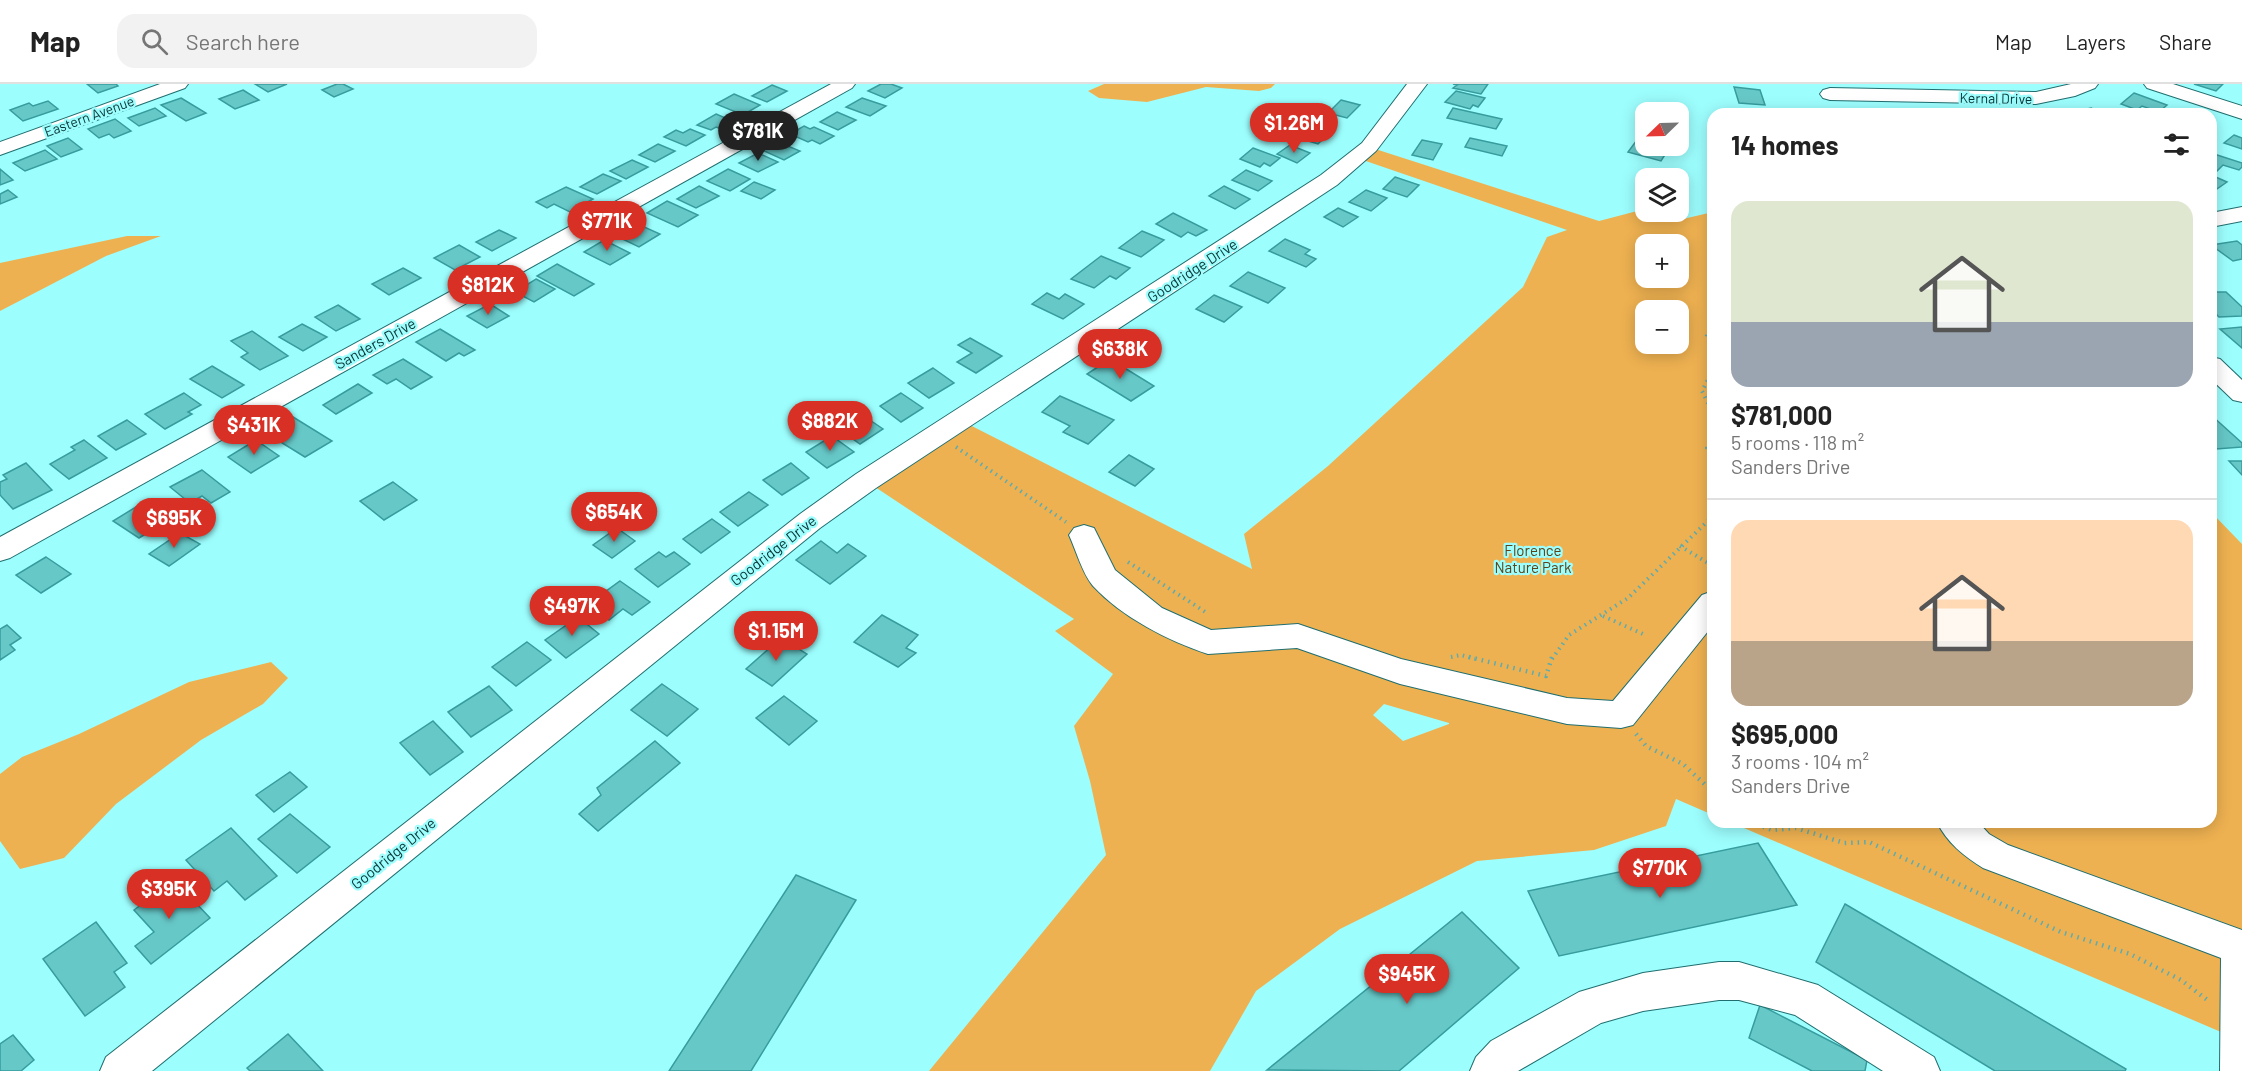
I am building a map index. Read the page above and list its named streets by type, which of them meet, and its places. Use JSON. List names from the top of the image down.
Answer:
{
  "streets": {
    "street": [
      "Kernal Drive",
      "Eastern Avenue",
      "Goodridge Drive",
      "Sanders Drive"
    ]
  },
  "parks": ["Florence Nature Park"],
  "north": "bottom left",
  "page": {
    "header": "Map",
    "search": "Search here",
    "nav": ["Map", "Layers", "Share"],
    "map_buttons": ["+", "−"],
    "price": [
      "$1.26M",
      "$781K",
      "$771K",
      "$812K",
      "$638K",
      "$882K",
      "$431K",
      "$654K",
      "$695K",
      "$497K",
      "$1.15M",
      "$770K",
      "$395K",
      "$945K"
    ],
    "heading": "14 homes",
    "list": [
      {
        "name": "$781,000",
        "note": "5 rooms · 118 m² · Sanders Drive"
      },
      {
        "name": "$695,000",
        "note": "3 rooms · 104 m² · Sanders Drive"
      }
    ]
  }
}
